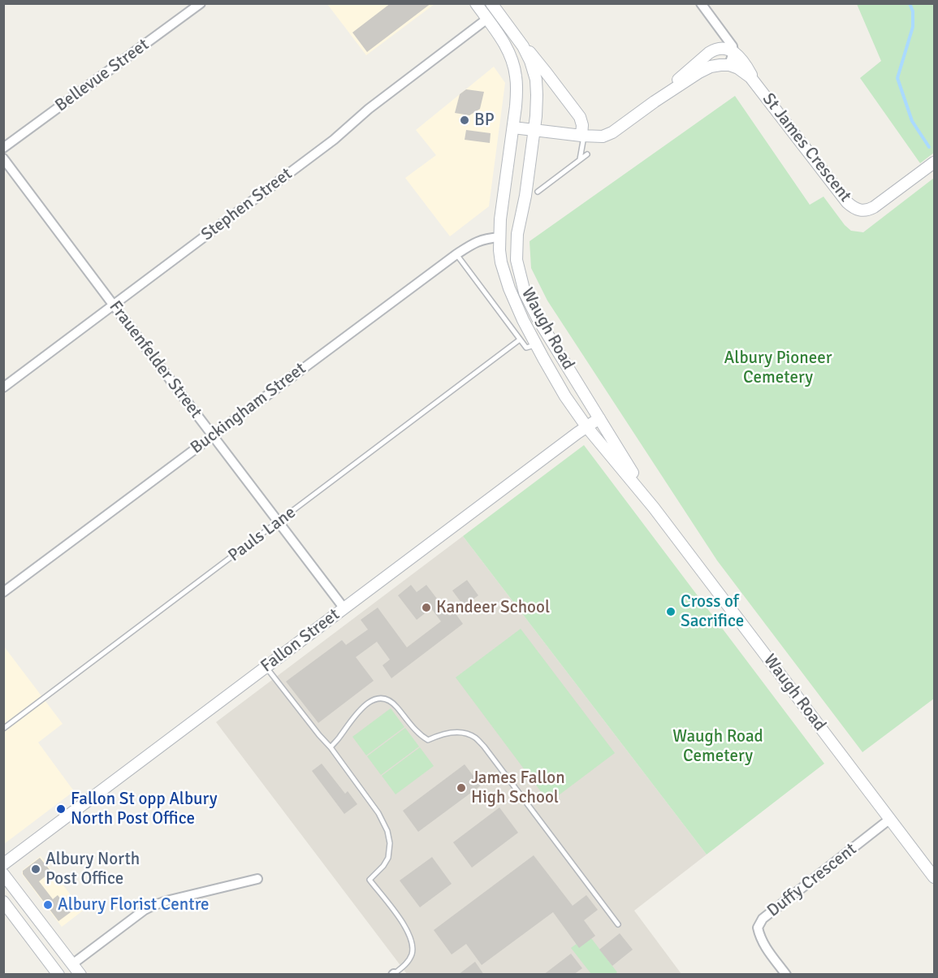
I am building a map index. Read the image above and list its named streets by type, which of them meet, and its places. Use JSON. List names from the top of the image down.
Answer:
{
  "streets": {
    "main road": ["St James Crescent", "Waugh Road", "Fallon Street"],
    "street": [
      "Bellevue Street",
      "Stephen Street",
      "Frauenfelder Street",
      "Buckingham Street",
      "Duffy Crescent"
    ],
    "lane": ["Pauls Lane"]
  },
  "crossings": [
    ["Stephen Street", "Waugh Road"],
    ["Stephen Street", "Frauenfelder Street"],
    ["Waugh Road", "Buckingham Street"],
    ["Waugh Road", "Pauls Lane"],
    ["Waugh Road", "Fallon Street"],
    ["Waugh Road", "Duffy Crescent"],
    ["Frauenfelder Street", "Buckingham Street"],
    ["Frauenfelder Street", "Pauls Lane"],
    ["Frauenfelder Street", "Fallon Street"]
  ],
  "parks": ["Albury Pioneer Cemetery", "Waugh Road Cemetery"],
  "places": [
    "BP",
    "Kandeer School",
    "Cross of Sacrifice",
    "James Fallon High School",
    "Fallon St opp Albury North Post Office",
    "Albury North Post Office",
    "Albury Florist Centre"
  ]
}
